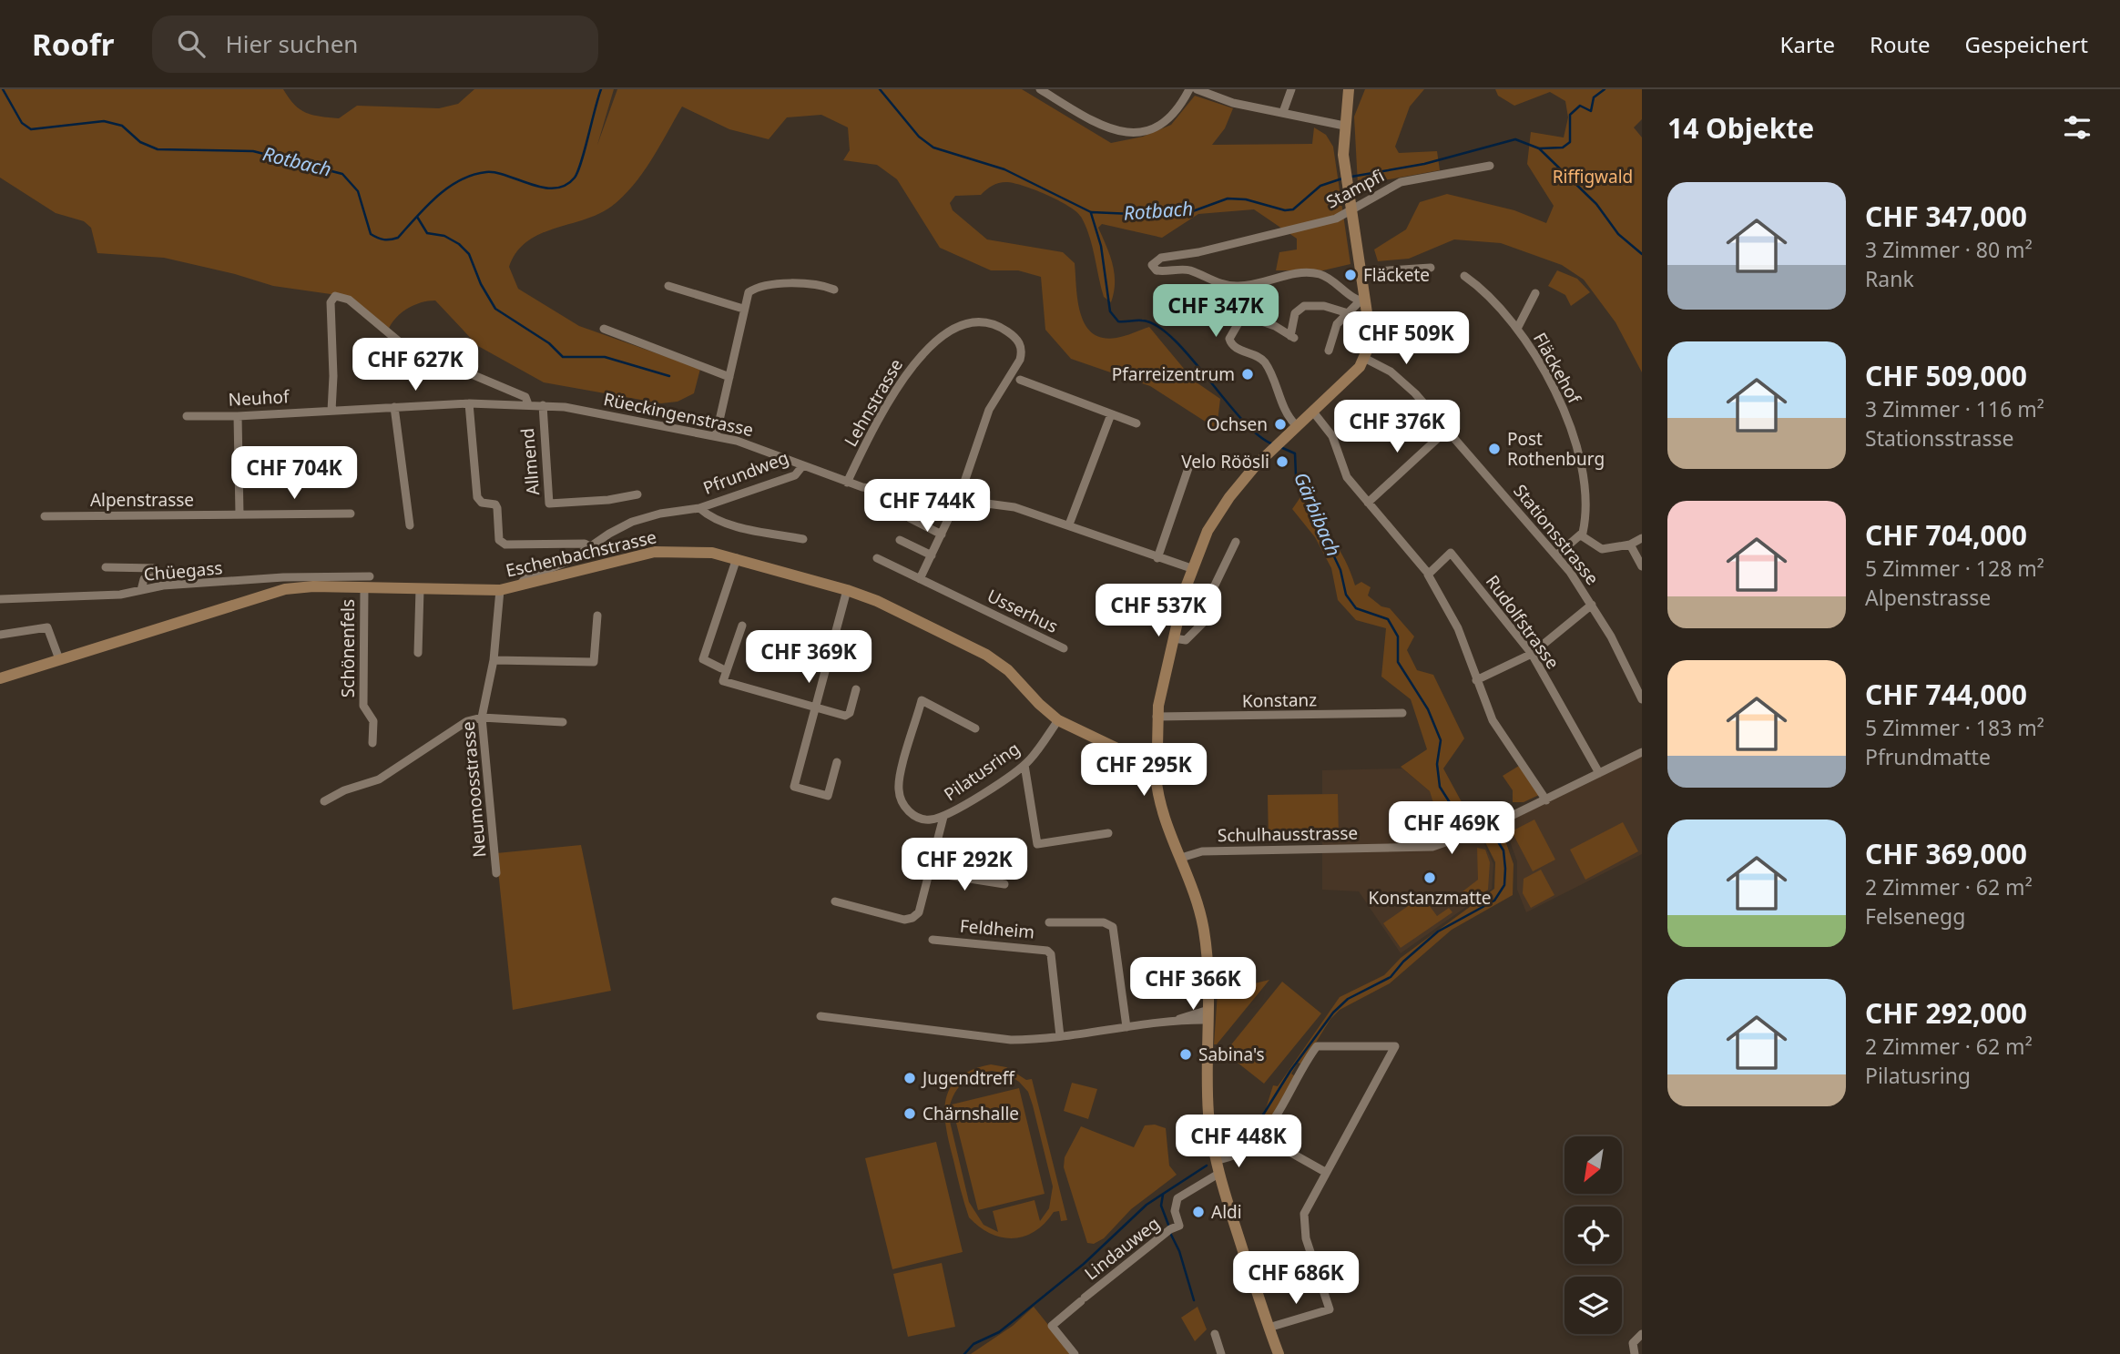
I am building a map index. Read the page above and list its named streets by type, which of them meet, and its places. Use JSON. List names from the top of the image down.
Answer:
{
  "streets": {
    "main road": ["Eschenbachstrasse"],
    "street": [
      "Stampfi",
      "Fläckehof",
      "Neuhof",
      "Lehnstrasse",
      "Rüeckingenstrasse",
      "Allmend",
      "Pfrundweg",
      "Alpenstrasse",
      "Stationsstrasse",
      "Chüegass",
      "Usserhus",
      "Rudolfstrasse",
      "Schönenfels",
      "Konstanz",
      "Pilatusring",
      "Neumoosstrasse",
      "Schulhausstrasse",
      "Feldheim",
      "Lindauweg"
    ]
  },
  "crossings": [
    ["Neuhof", "Rüeckingenstrasse"],
    ["Lehnstrasse", "Rüeckingenstrasse"],
    ["Rüeckingenstrasse", "Allmend"],
    ["Rüeckingenstrasse", "Pfrundweg"],
    ["Pfrundweg", "Eschenbachstrasse"],
    ["Eschenbachstrasse", "Schönenfels"],
    ["Eschenbachstrasse", "Pilatusring"],
    ["Eschenbachstrasse", "Neumoosstrasse"],
    ["Rudolfstrasse", "Schulhausstrasse"]
  ],
  "water": ["Rotbach", "Gärbibach"],
  "parks": ["Riffigwald"],
  "places": [
    "Fläckete",
    "Pfarreizentrum",
    "Ochsen",
    "Post Rothenburg",
    "Velo Röösli",
    "Konstanzmatte",
    "Sabina's",
    "Jugendtreff",
    "Chärnshalle",
    "Aldi"
  ],
  "north": "bottom left",
  "page": {
    "header": "Roofr",
    "search": "Hier suchen",
    "nav": ["Karte", "Route", "Gespeichert"],
    "heading": "14 Objekte",
    "list": [
      {
        "name": "CHF 347,000",
        "note": "3 Zimmer · 80 m² · Rank"
      },
      {
        "name": "CHF 509,000",
        "note": "3 Zimmer · 116 m² · Stationsstrasse"
      },
      {
        "name": "CHF 704,000",
        "note": "5 Zimmer · 128 m² · Alpenstrasse"
      },
      {
        "name": "CHF 744,000",
        "note": "5 Zimmer · 183 m² · Pfrundmatte"
      },
      {
        "name": "CHF 369,000",
        "note": "2 Zimmer · 62 m² · Felsenegg"
      },
      {
        "name": "CHF 292,000",
        "note": "2 Zimmer · 62 m² · Pilatusring"
      }
    ],
    "price": [
      "CHF 347K",
      "CHF 509K",
      "CHF 627K",
      "CHF 376K",
      "CHF 704K",
      "CHF 744K",
      "CHF 537K",
      "CHF 369K",
      "CHF 295K",
      "CHF 469K",
      "CHF 292K",
      "CHF 366K",
      "CHF 448K",
      "CHF 686K"
    ]
  }
}
